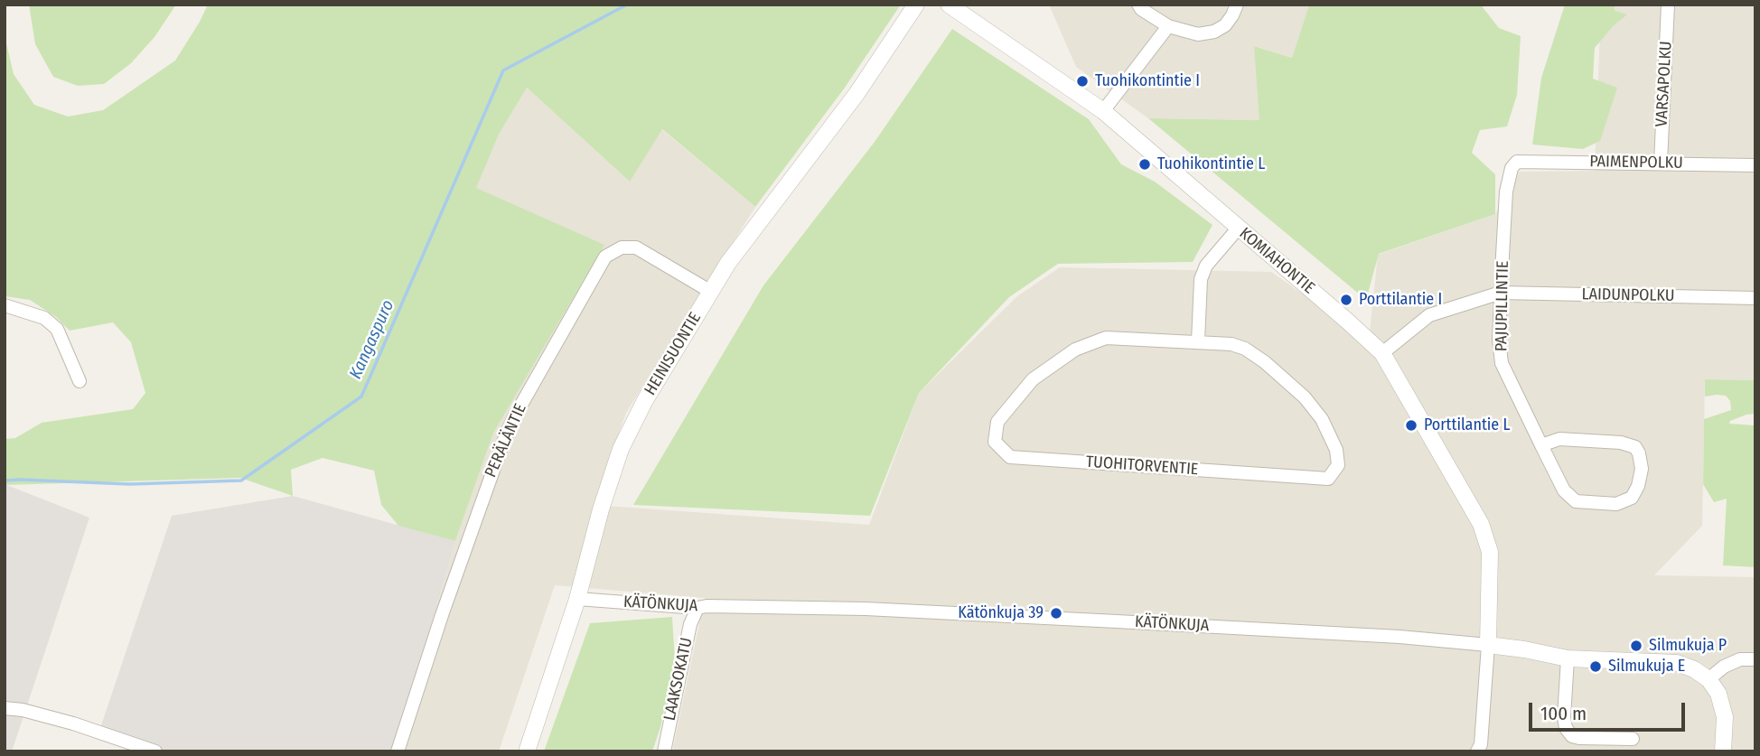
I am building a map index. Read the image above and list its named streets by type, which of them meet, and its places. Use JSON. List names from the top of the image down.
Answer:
{
  "streets": {
    "street": [
      "VARSAPOLKU",
      "PAIMENPOLKU",
      "KOMIAHONTIE",
      "LAIDUNPOLKU",
      "PAJUPILLINTIE",
      "HEINISUONTIE",
      "PERÄLÄNTIE",
      "TUOHITORVENTIE",
      "KÄTÖNKUJA",
      "LAAKSOKATU"
    ]
  },
  "crossings": [
    ["VARSAPOLKU", "PAIMENPOLKU"],
    ["PAIMENPOLKU", "PAJUPILLINTIE"],
    ["KOMIAHONTIE", "LAIDUNPOLKU"],
    ["KOMIAHONTIE", "KÄTÖNKUJA"],
    ["LAIDUNPOLKU", "PAJUPILLINTIE"],
    ["HEINISUONTIE", "PERÄLÄNTIE"],
    ["HEINISUONTIE", "KÄTÖNKUJA"],
    ["KÄTÖNKUJA", "LAAKSOKATU"]
  ],
  "water": ["Kangaspuro"],
  "places": [
    "Tuohikontintie I",
    "Tuohikontintie L",
    "Porttilantie I",
    "Porttilantie L",
    "Kätönkuja 39",
    "Silmukuja P",
    "Silmukuja E"
  ],
  "scale_bar": "100 m"
}
